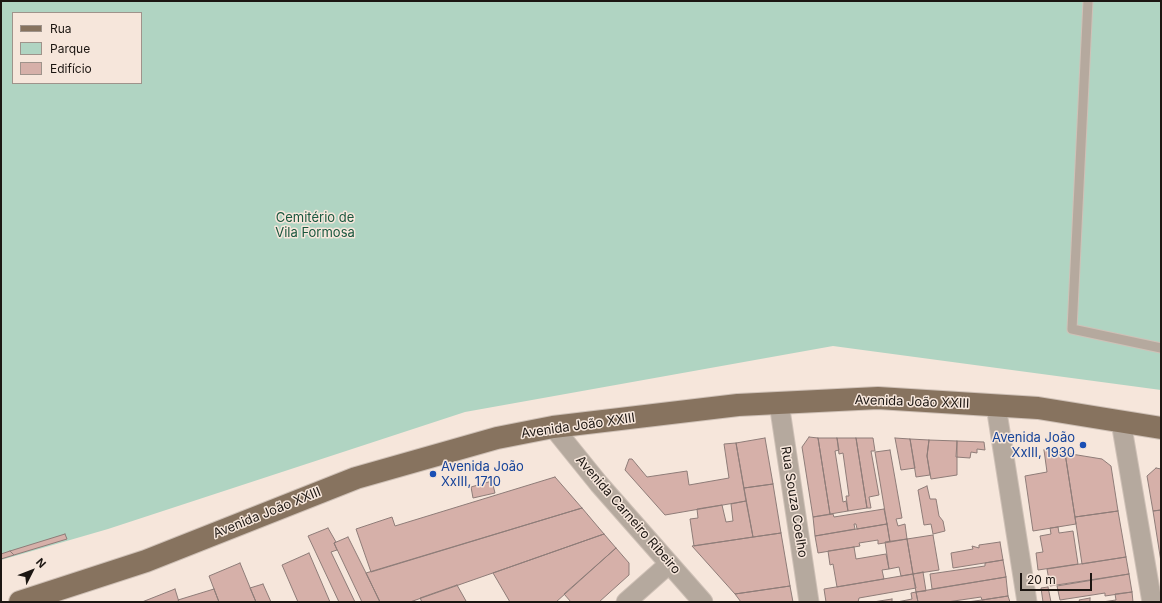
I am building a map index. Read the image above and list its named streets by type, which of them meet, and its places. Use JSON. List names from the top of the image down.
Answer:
{
  "streets": {
    "main road": ["Avenida João XXIII"],
    "street": ["Rua Souza Coelho", "Avenida Carneiro Ribeiro"]
  },
  "crossings": [
    ["Avenida João XXIII", "Rua Souza Coelho"],
    ["Avenida João XXIII", "Avenida Carneiro Ribeiro"]
  ],
  "parks": ["Cemitério de Vila Formosa"],
  "places": ["Avenida João XxIII, 1930", "Avenida João XxIII, 1710"],
  "legend": ["Rua", "Parque", "Edifício"],
  "scale_bar": "20 m",
  "north": "top right"
}
